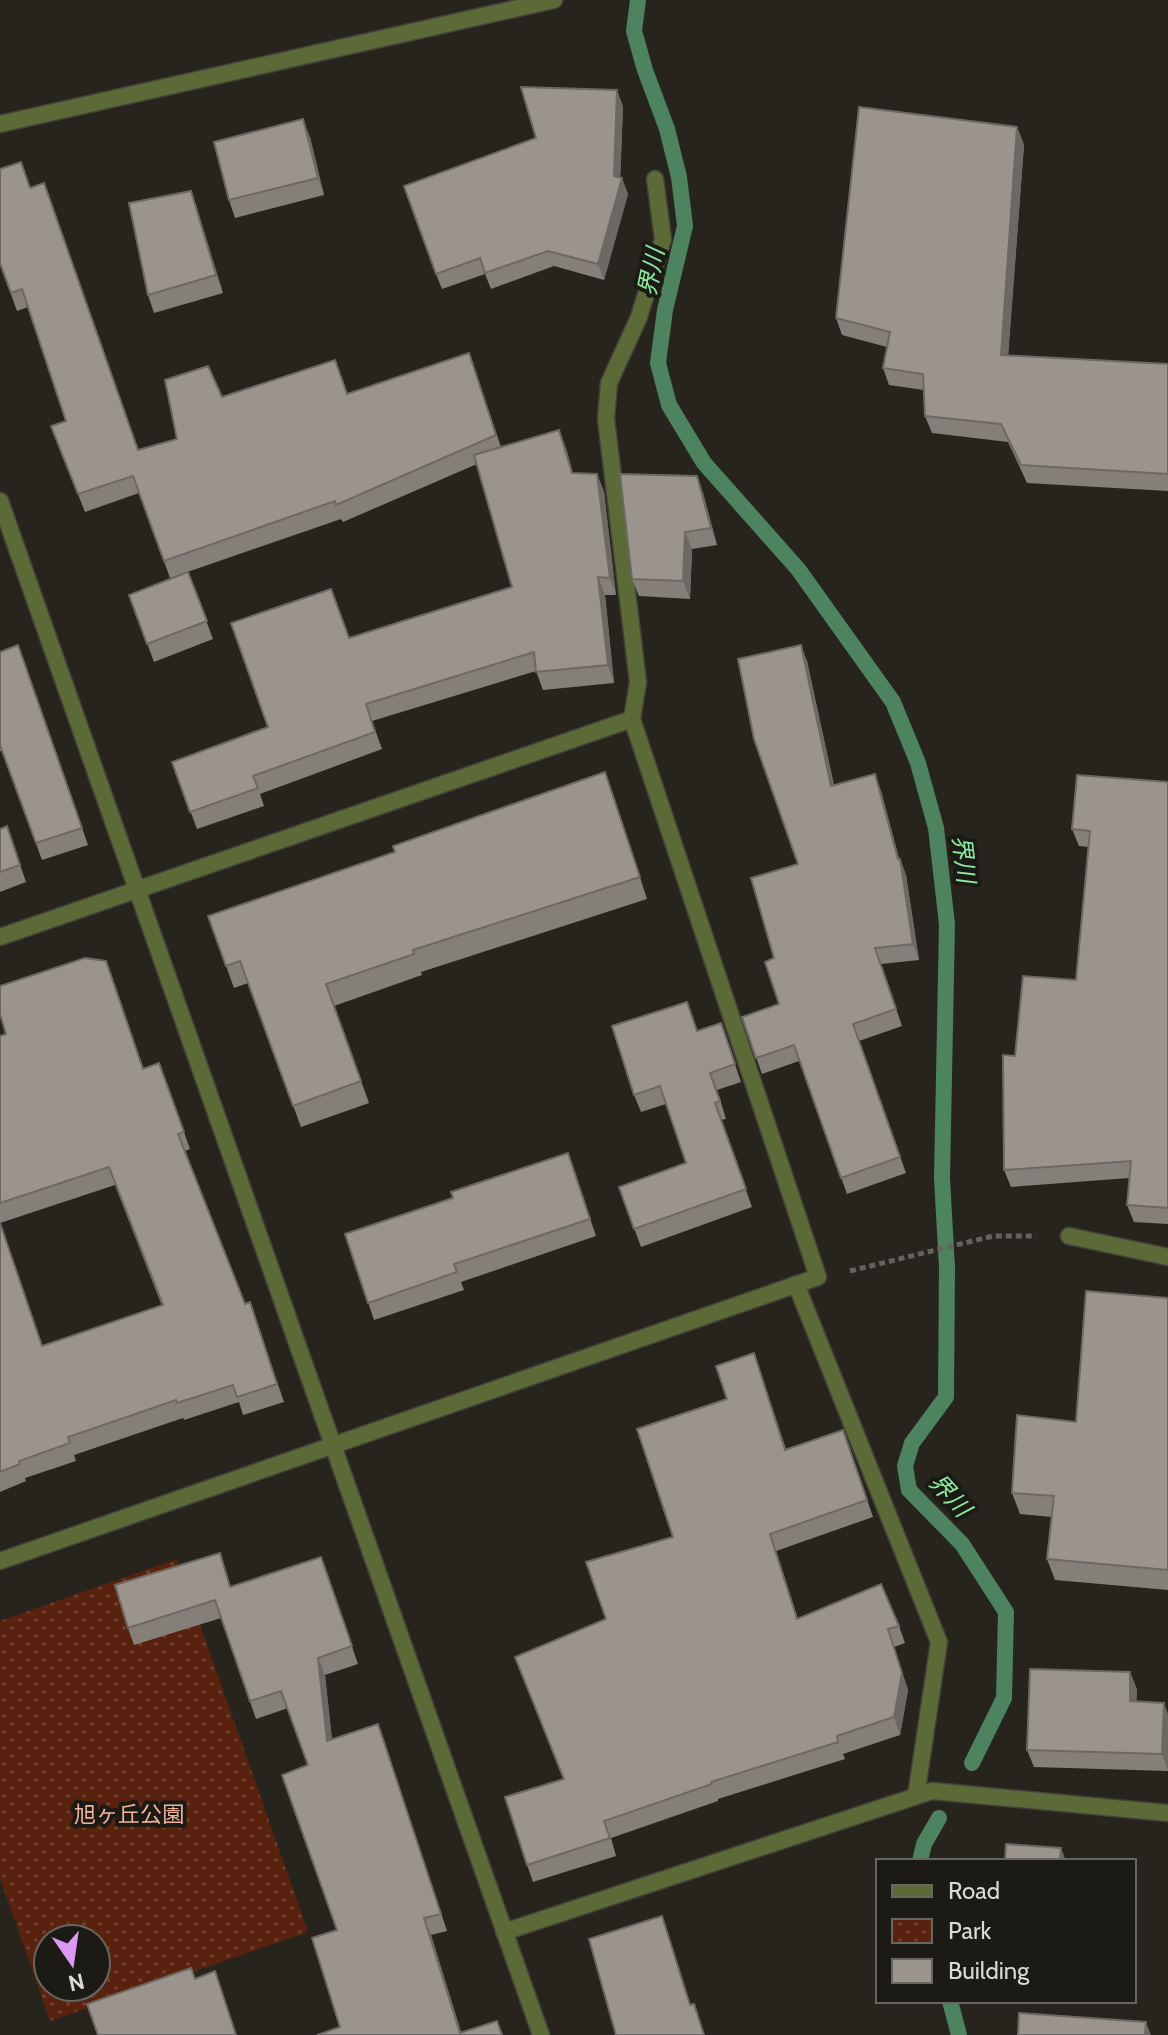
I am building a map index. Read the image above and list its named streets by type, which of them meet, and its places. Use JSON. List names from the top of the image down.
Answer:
{
  "water": ["界川"],
  "parks": ["旭ヶ丘公園"],
  "legend": ["Road", "Park", "Building"],
  "north": "bottom"
}
